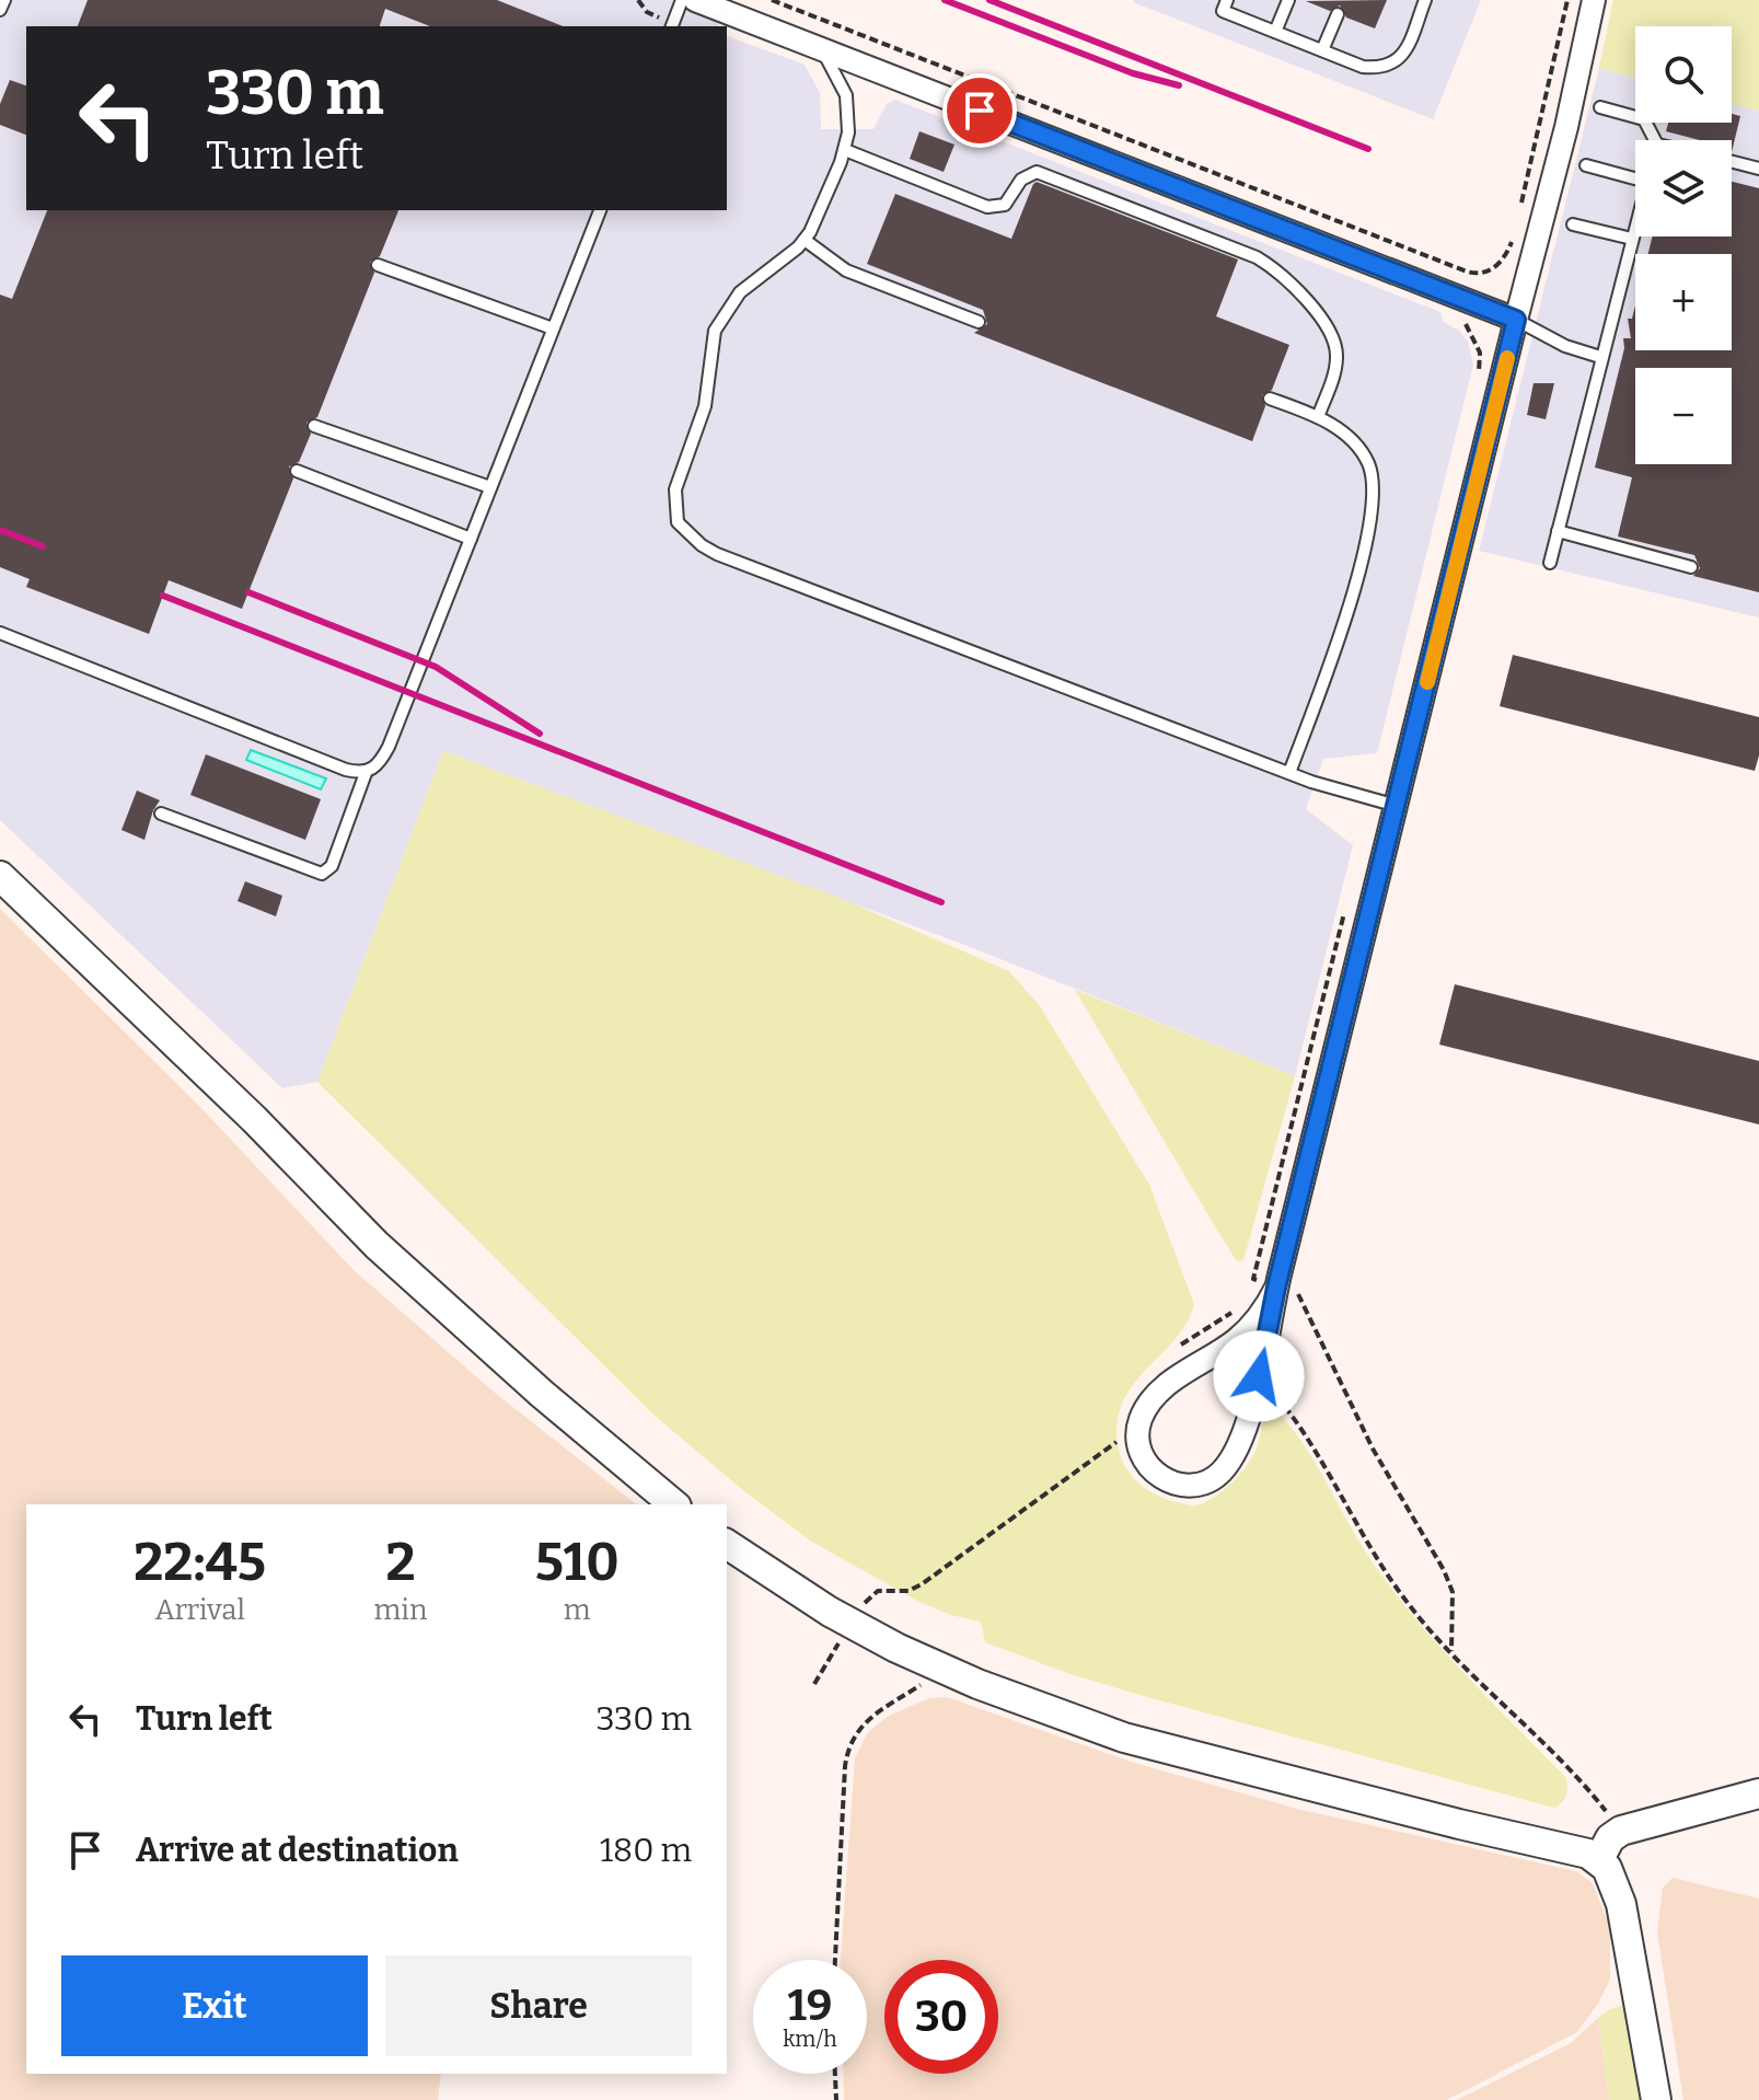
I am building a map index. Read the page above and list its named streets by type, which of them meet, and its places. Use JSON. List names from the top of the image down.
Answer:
{
  "page": {
    "map_buttons": ["+", "−"],
    "turn": ["330 m", "Turn left"],
    "eta": [
      "22:45",
      "Arrival",
      "2",
      "min",
      "510",
      "m"
    ],
    "list": [
      {
        "name": "Turn left",
        "value": "330 m"
      },
      {
        "name": "Arrive at destination",
        "value": "180 m"
      }
    ],
    "buttons": ["Exit", "Share"],
    "speed": "19 km/h",
    "limit": "30"
  }
}
